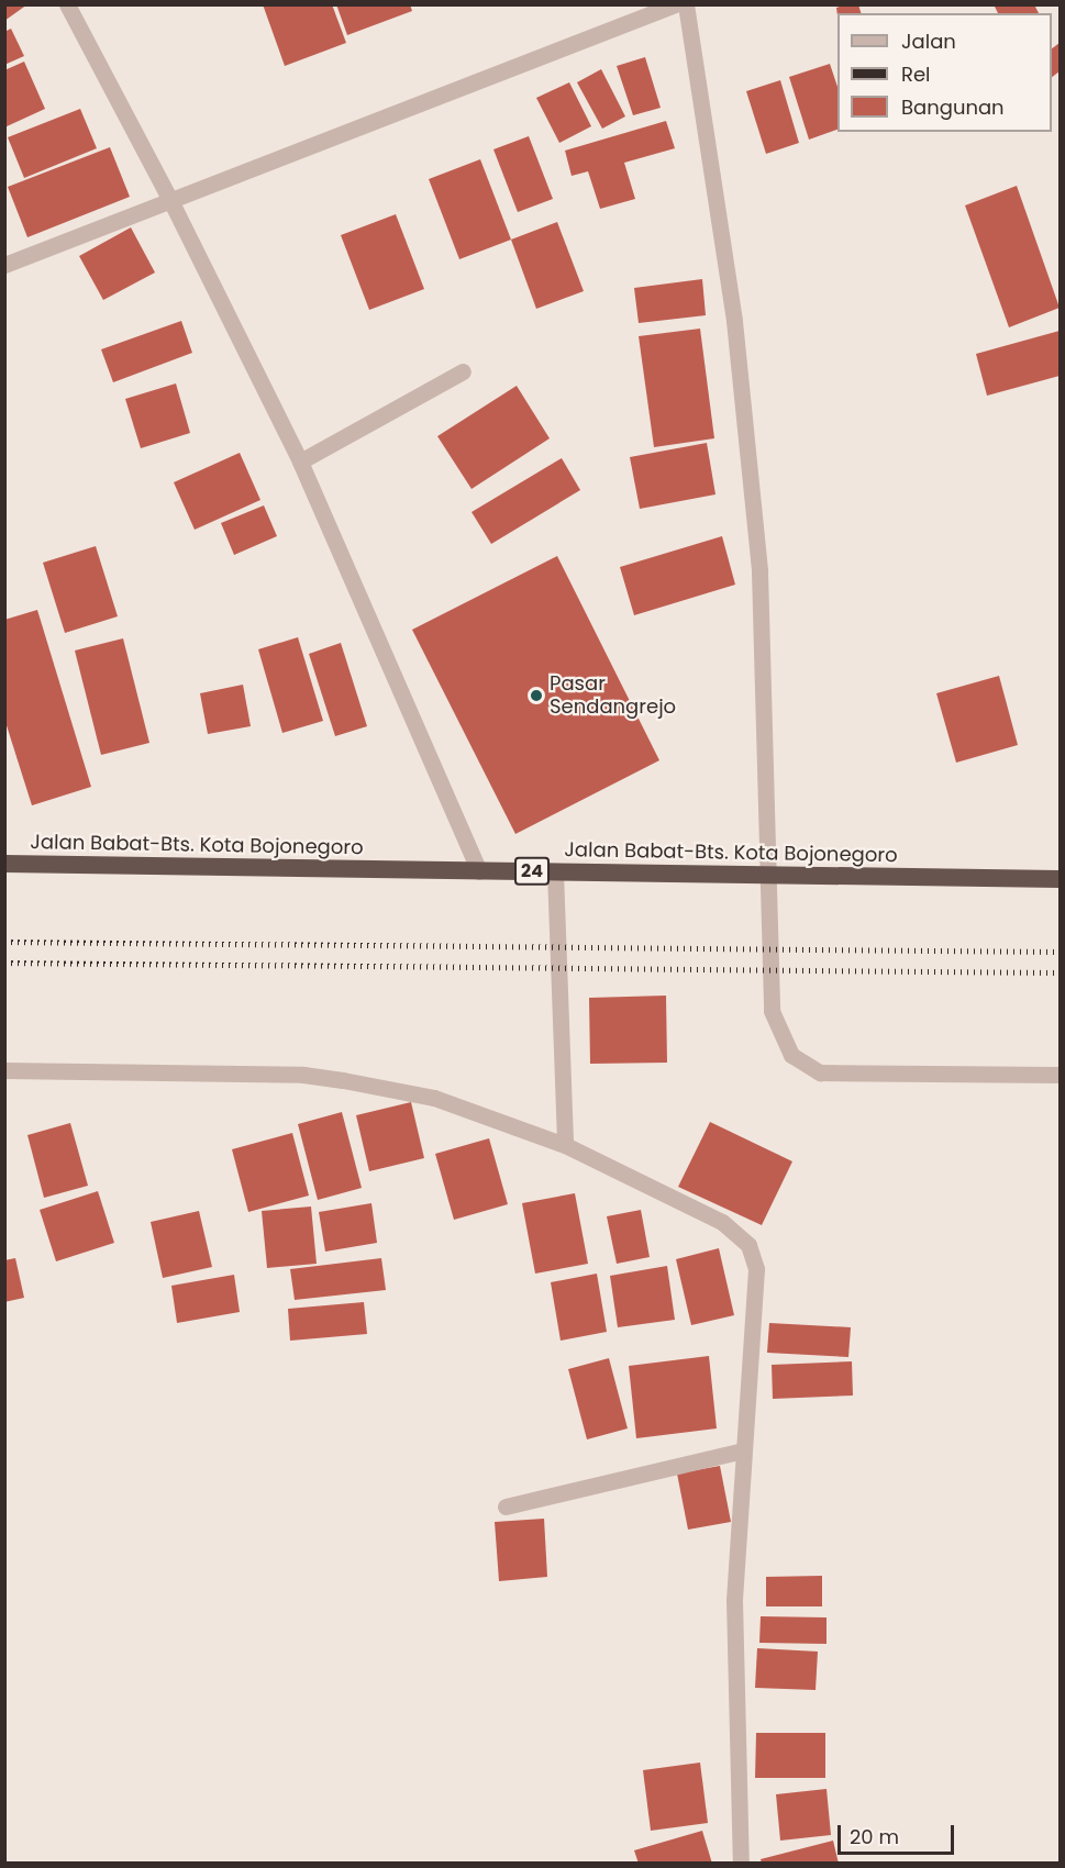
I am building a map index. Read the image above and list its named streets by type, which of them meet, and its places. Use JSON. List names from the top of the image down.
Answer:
{
  "streets": {
    "highway": ["Jalan Babat-Bts. Kota Bojonegoro", "24"]
  },
  "places": ["Pasar Sendangrejo"],
  "legend": ["Jalan", "Rel", "Bangunan"],
  "scale_bar": "20 m"
}
